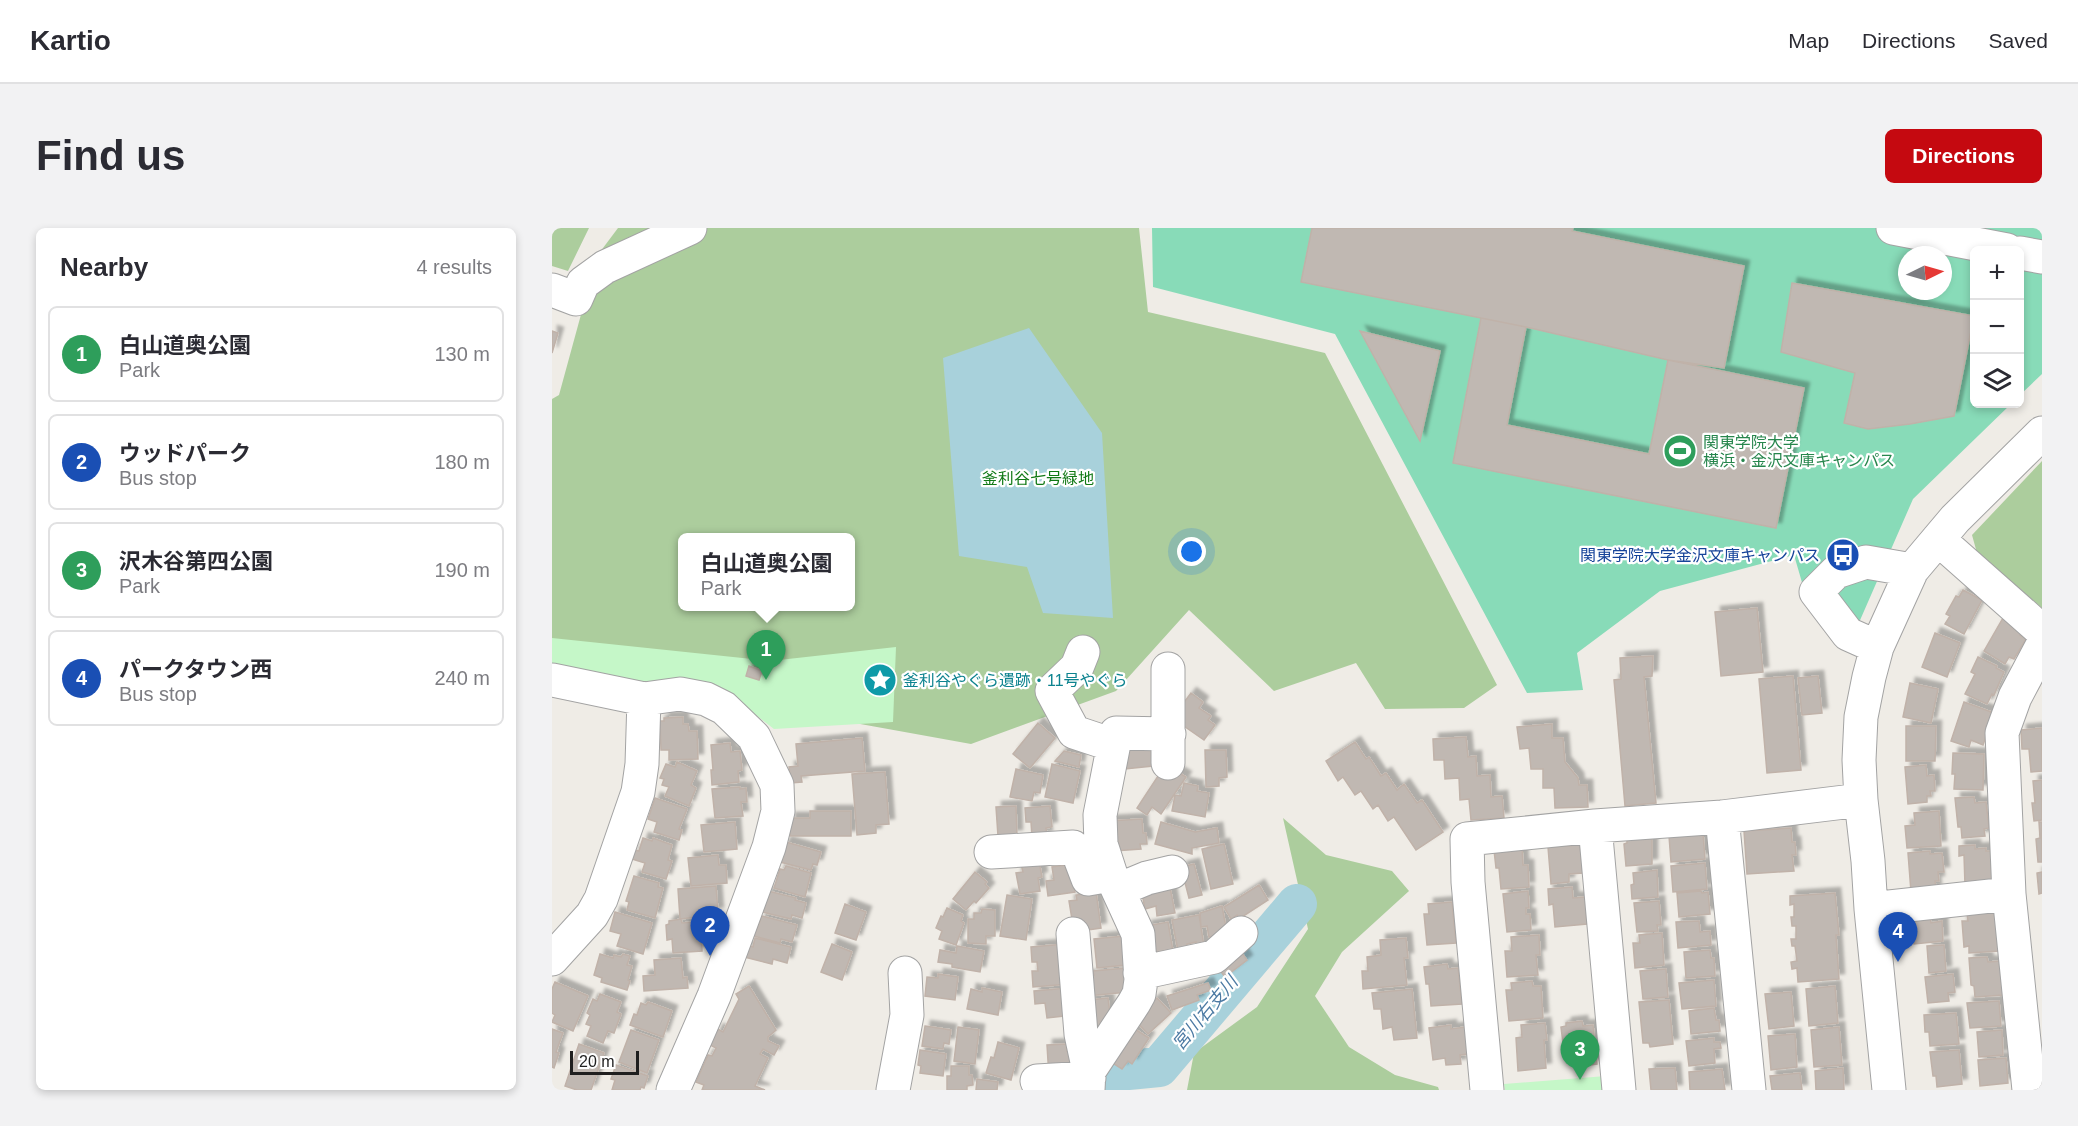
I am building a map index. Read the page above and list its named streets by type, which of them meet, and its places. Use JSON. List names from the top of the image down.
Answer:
{
  "water": ["宮川右支川"],
  "parks": ["釜利谷七号緑地"],
  "places": {
    "sports": ["関東学院大学 横浜・金沢文庫キャンパス"],
    "bus stop": ["関東学院大学金沢文庫キャンパス"],
    "place": ["釜利谷やぐら遺跡・11号やぐら"]
  },
  "scale_bar": "20 m",
  "north": "right",
  "page": {
    "header": "Kartio",
    "nav": ["Map", "Directions", "Saved"],
    "buttons": "Directions",
    "title": "Find us",
    "heading": ["Nearby", "4 results"],
    "map_buttons": ["+", "−"],
    "list": [
      {
        "mark": "1",
        "name": "白山道奥公園",
        "note": "Park",
        "value": "130 m"
      },
      {
        "mark": "2",
        "name": "ウッドパーク",
        "note": "Bus stop",
        "value": "180 m"
      },
      {
        "mark": "3",
        "name": "沢木谷第四公園",
        "note": "Park",
        "value": "190 m"
      },
      {
        "mark": "4",
        "name": "パークタウン西",
        "note": "Bus stop",
        "value": "240 m"
      }
    ],
    "popup": ["白山道奥公園", "Park"],
    "pins": [
      "1",
      "2",
      "4",
      "3"
    ],
    "scale": "20 m"
  }
}
